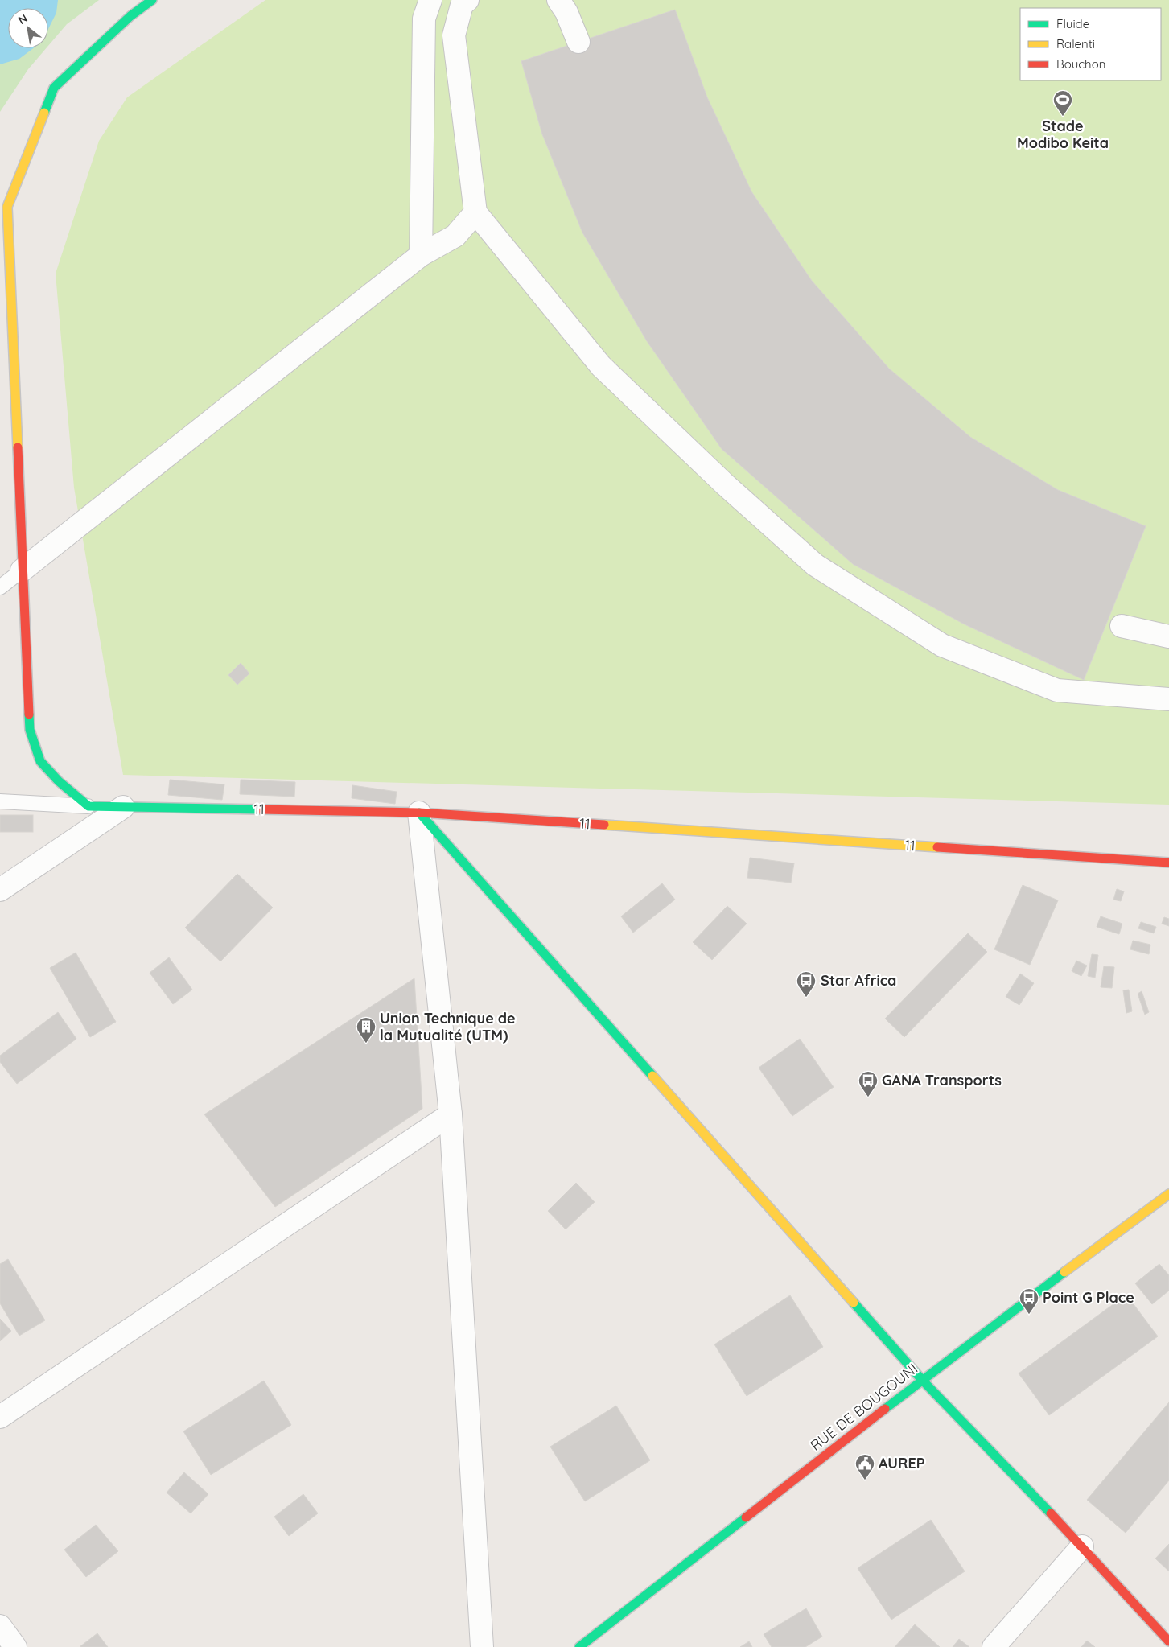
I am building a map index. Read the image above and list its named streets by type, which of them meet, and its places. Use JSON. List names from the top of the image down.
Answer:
{
  "streets": {
    "street": ["11", "RUE DE BOUGOUNI"]
  },
  "places": {
    "sports": ["Stade Modibo Keita"],
    "bus stop": ["Star Africa", "GANA Transports", "Point G Place"],
    "building": ["Union Technique de la Mutualité (UTM)"],
    "public building": ["AUREP"]
  },
  "legend": ["Fluide", "Ralenti", "Bouchon"],
  "north": "top left"
}
